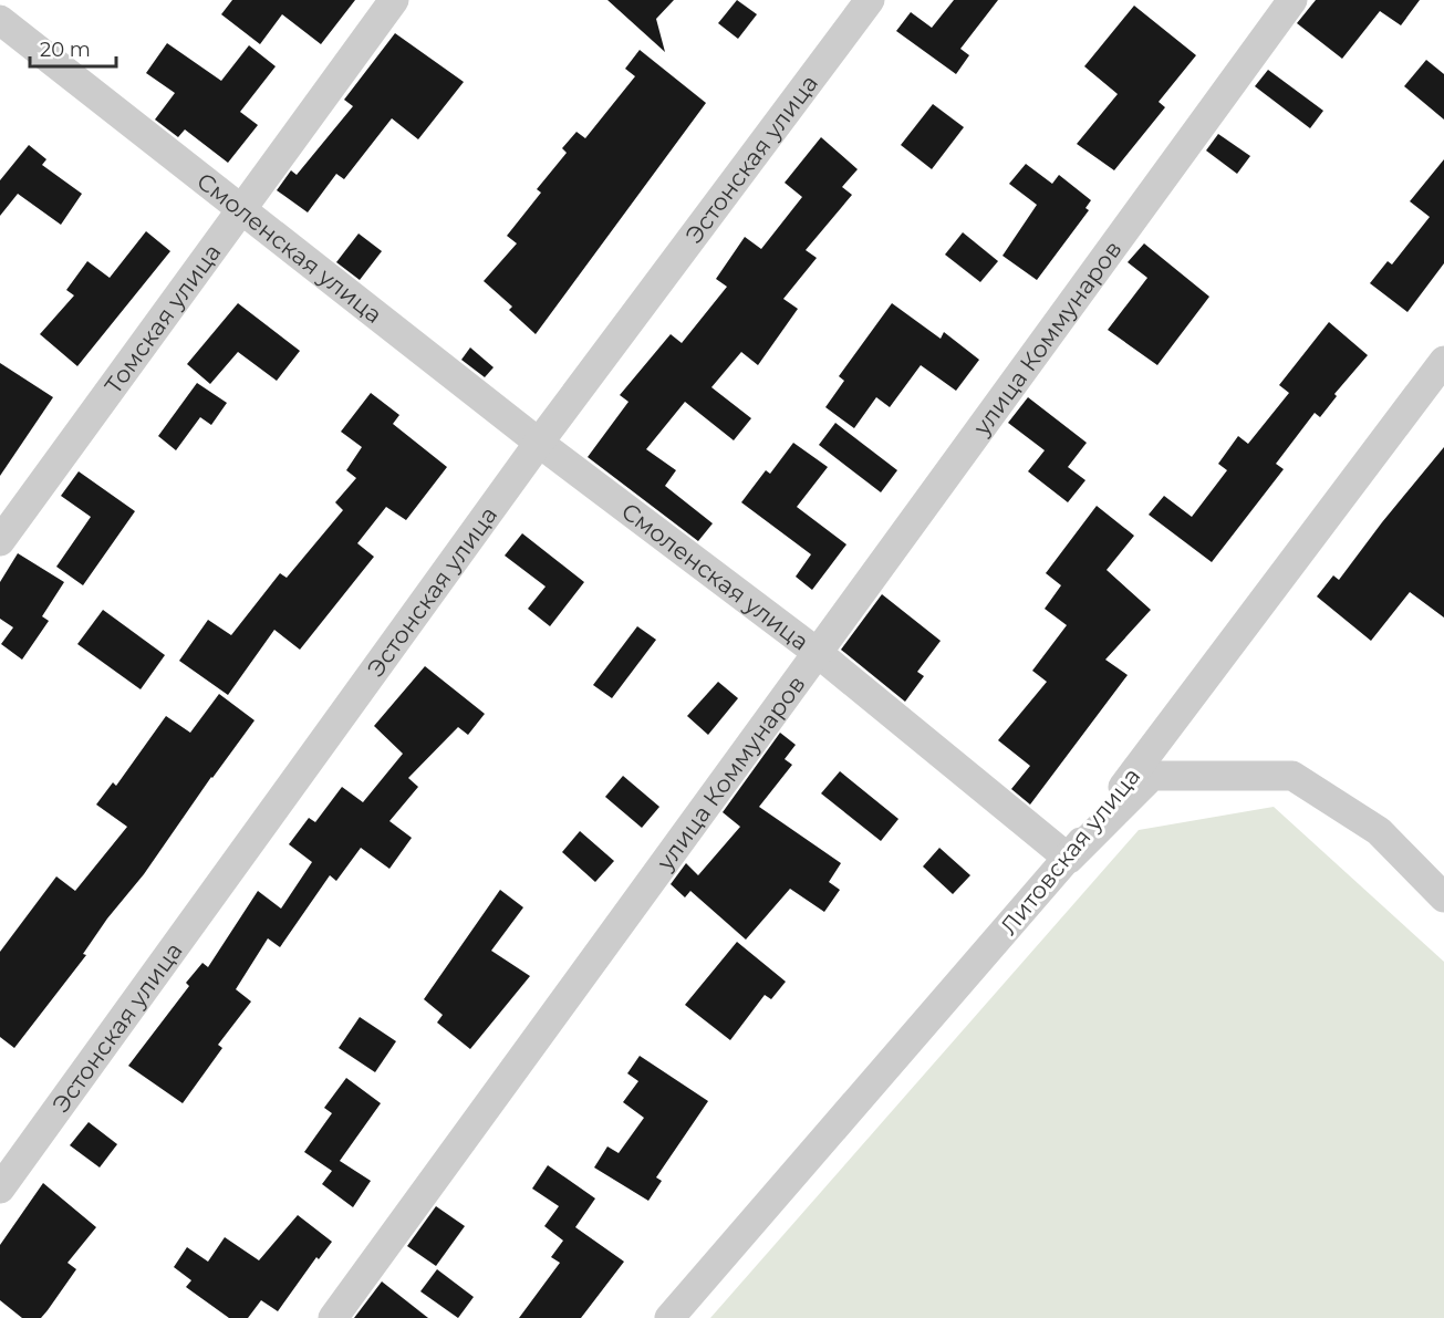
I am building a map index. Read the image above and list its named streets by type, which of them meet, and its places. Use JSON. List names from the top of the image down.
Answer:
{
  "streets": {
    "street": [
      "Эстонская улица",
      "Смоленская улица",
      "Томская улица",
      "улица Коммунаров",
      "Литовская улица"
    ]
  },
  "crossings": [
    ["Эстонская улица", "Смоленская улица"],
    ["Смоленская улица", "Томская улица"],
    ["Смоленская улица", "улица Коммунаров"],
    ["Смоленская улица", "Литовская улица"]
  ],
  "scale_bar": "20 m"
}
